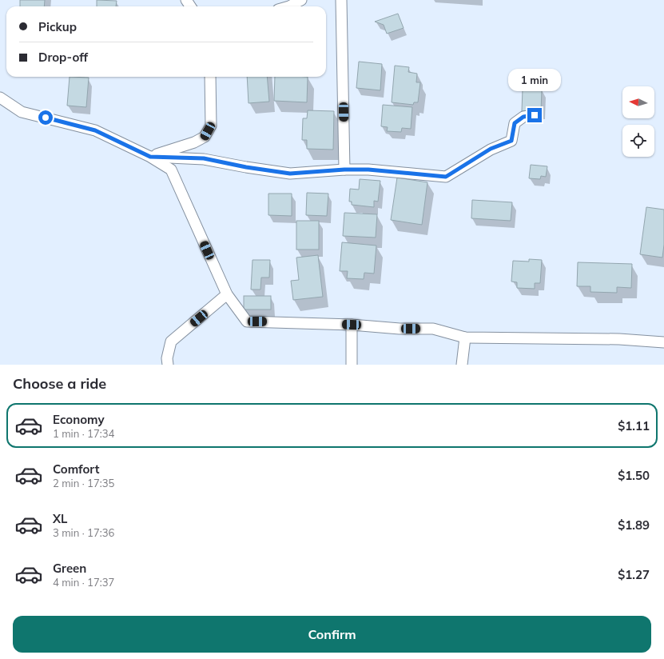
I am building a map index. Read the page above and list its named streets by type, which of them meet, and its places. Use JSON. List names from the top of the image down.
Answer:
{
  "north": "left",
  "page": {
    "banner": ["Pickup", "Drop-off"],
    "bubble": "1 min",
    "heading": "Choose a ride",
    "list": [
      {
        "name": "Economy",
        "note": "1 min · 17:34",
        "value": "$1.11"
      },
      {
        "name": "Comfort",
        "note": "2 min · 17:35",
        "value": "$1.50"
      },
      {
        "name": "XL",
        "note": "3 min · 17:36",
        "value": "$1.89"
      },
      {
        "name": "Green",
        "note": "4 min · 17:37",
        "value": "$1.27"
      }
    ],
    "buttons": "Confirm"
  }
}
